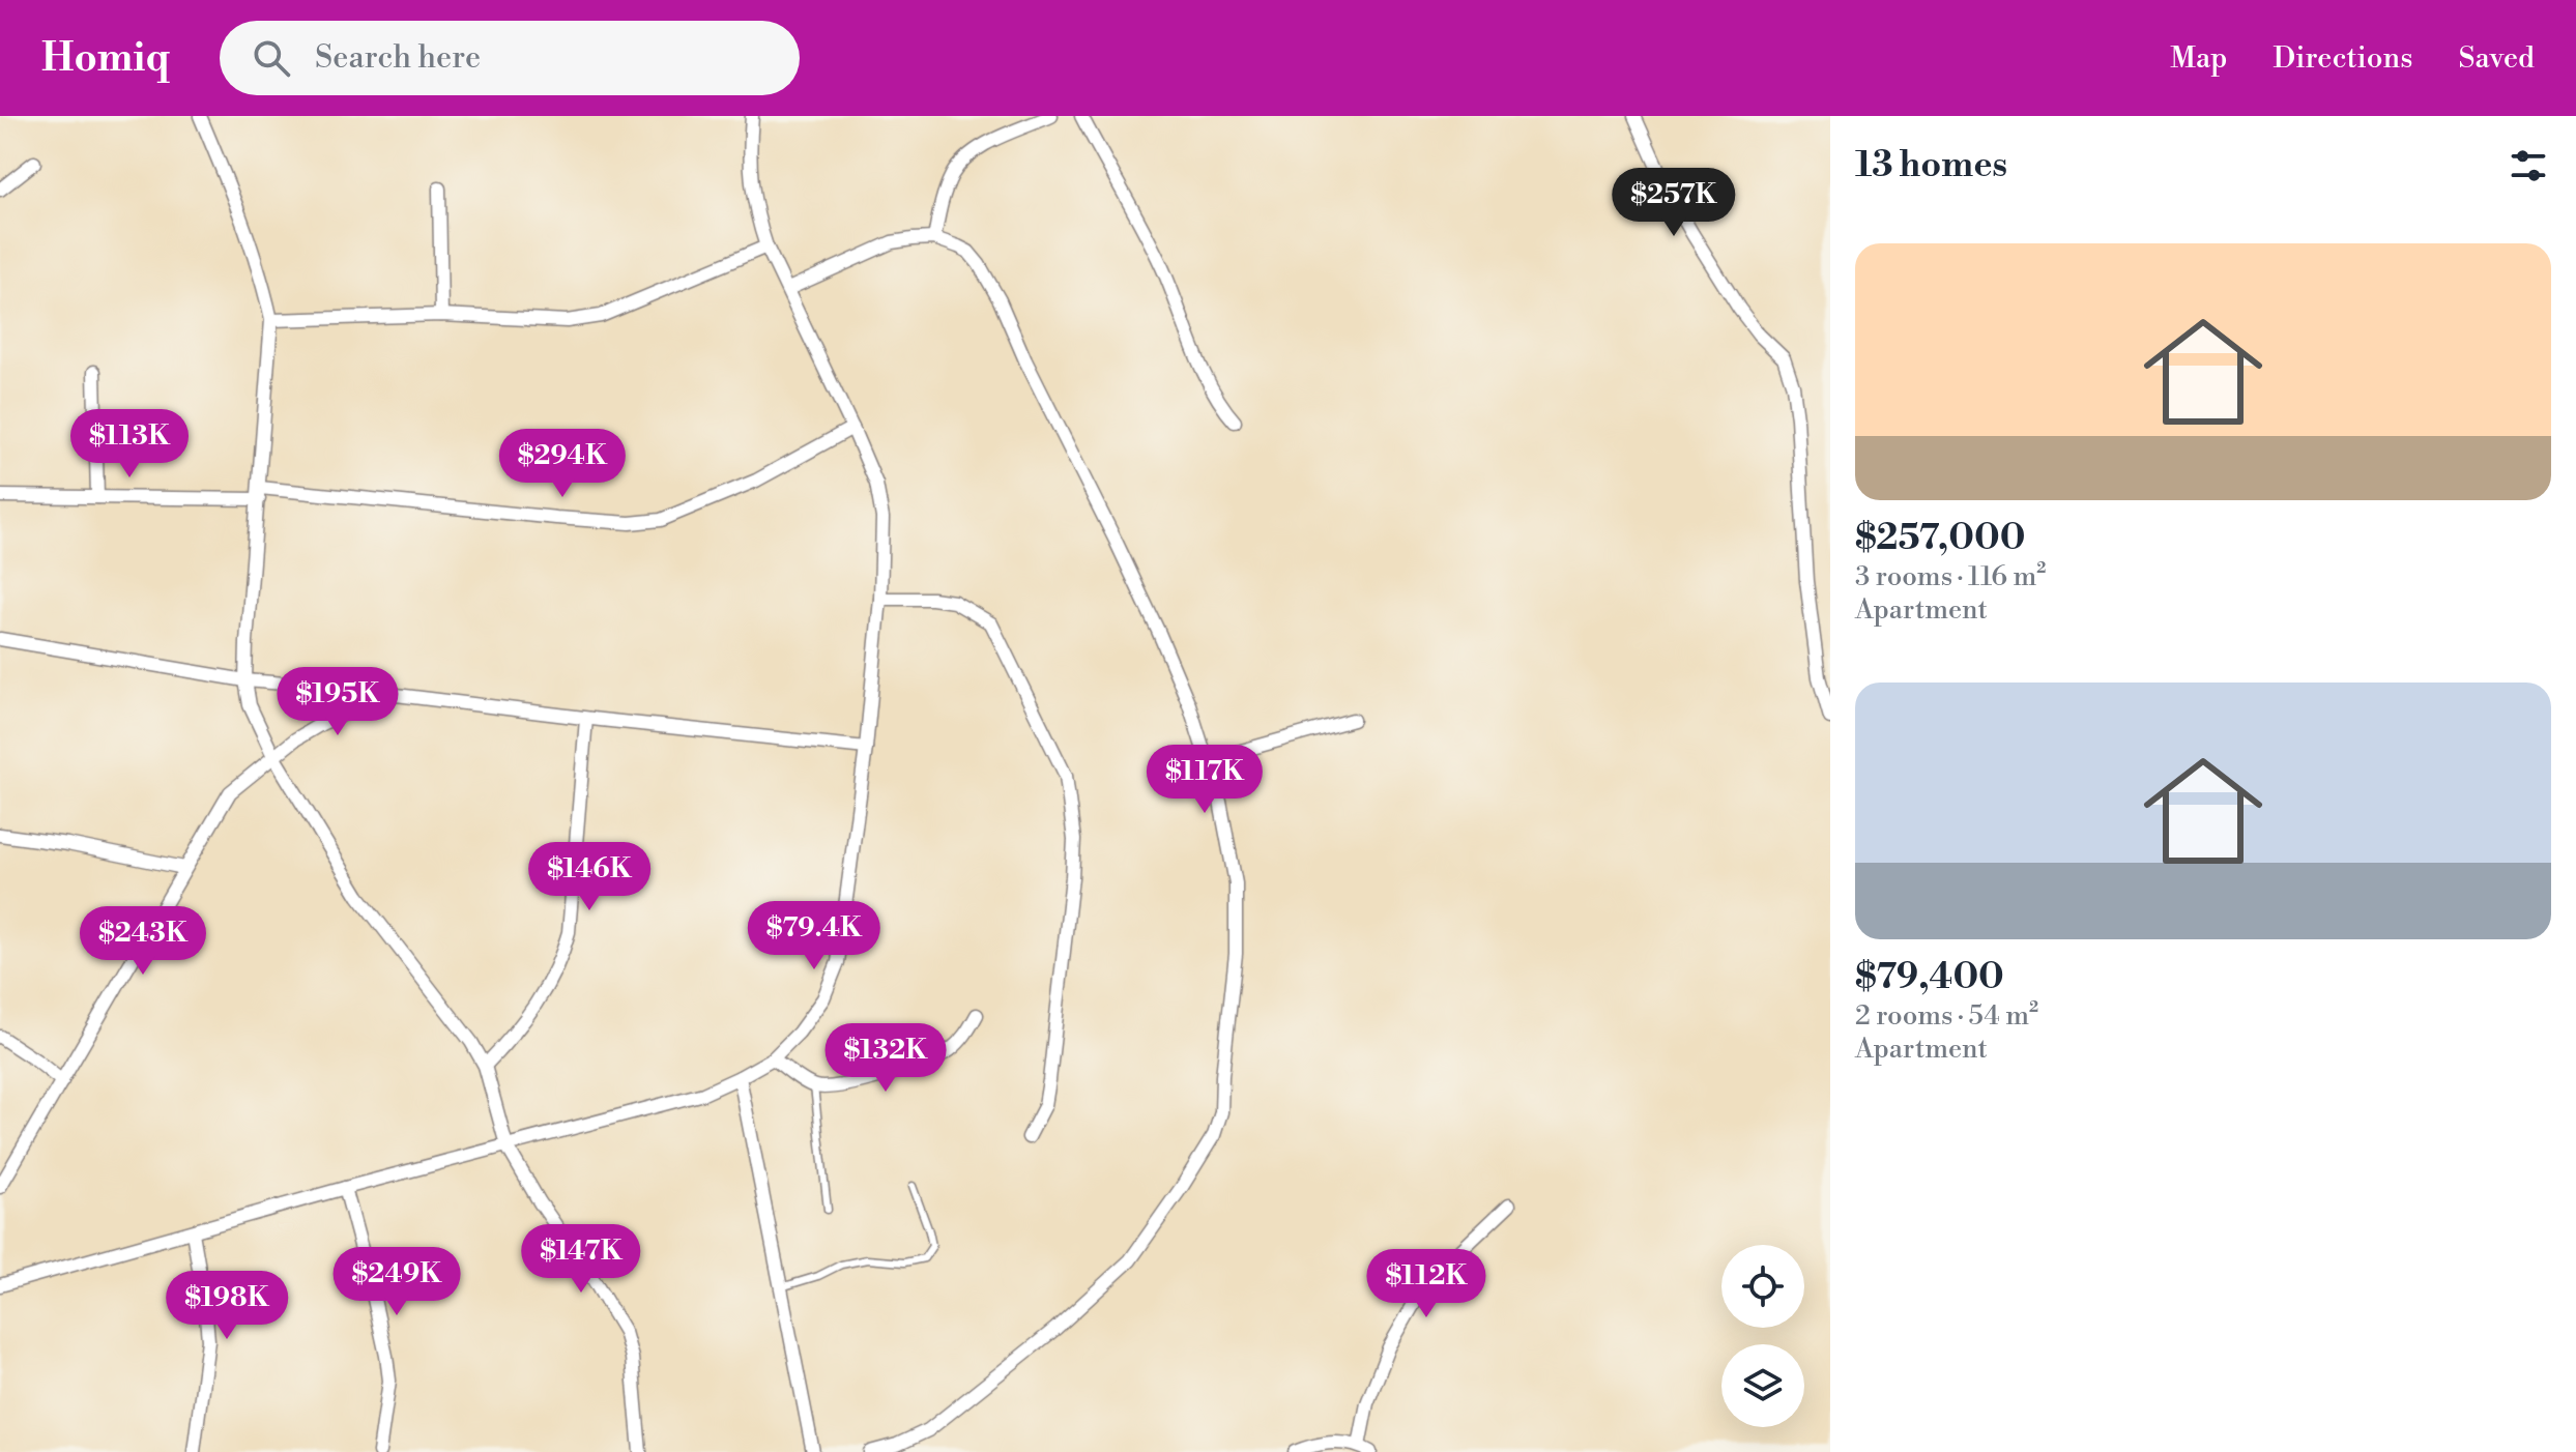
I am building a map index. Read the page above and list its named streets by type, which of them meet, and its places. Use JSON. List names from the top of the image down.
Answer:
{
  "page": {
    "header": "Homiq",
    "search": "Search here",
    "nav": ["Map", "Directions", "Saved"],
    "heading": "13 homes",
    "price": [
      "$257K",
      "$113K",
      "$294K",
      "$195K",
      "$117K",
      "$146K",
      "$79.4K",
      "$243K",
      "$132K",
      "$147K",
      "$249K",
      "$112K",
      "$198K"
    ],
    "list": [
      {
        "name": "$257,000",
        "note": "3 rooms · 116 m² · Apartment"
      },
      {
        "name": "$79,400",
        "note": "2 rooms · 54 m² · Apartment"
      }
    ]
  }
}
